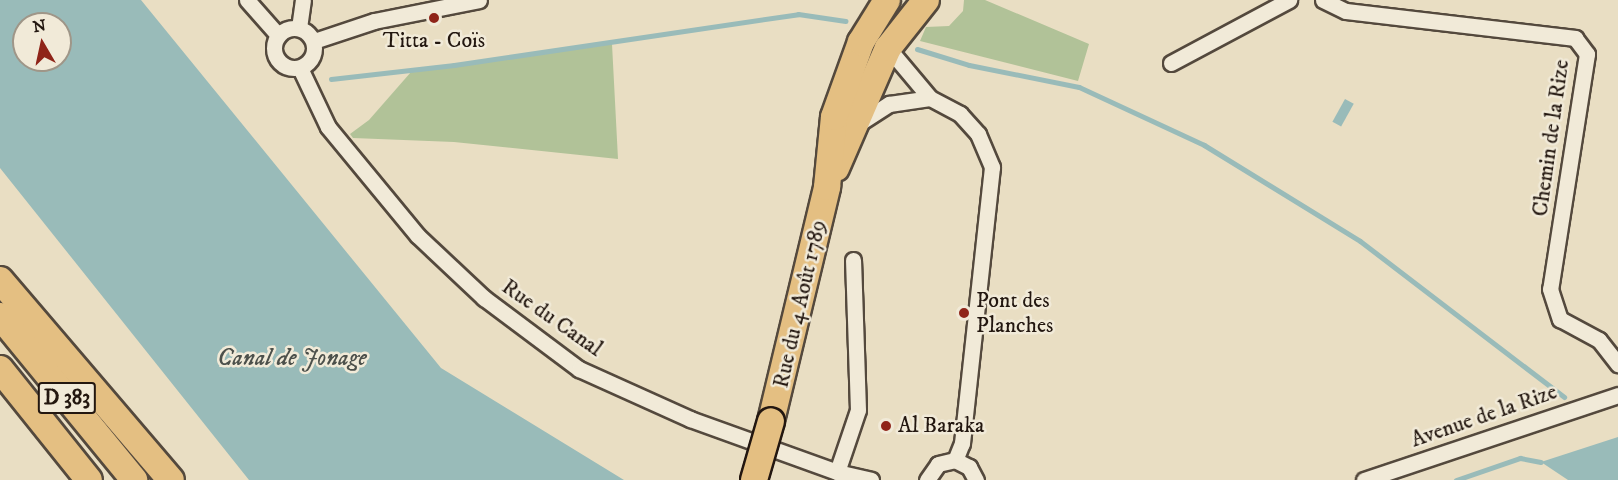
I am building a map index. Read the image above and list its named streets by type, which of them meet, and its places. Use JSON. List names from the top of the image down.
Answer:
{
  "streets": {
    "main road": ["Rue du 4 Août 1789", "D 383"],
    "street": ["Chemin de la Rize", "Rue du Canal", "Avenue de la Rize"]
  },
  "water": ["Canal de Jonage"],
  "places": ["Titta - Coïs", "Pont des Planches", "Al Baraka"],
  "north": "top"
}
